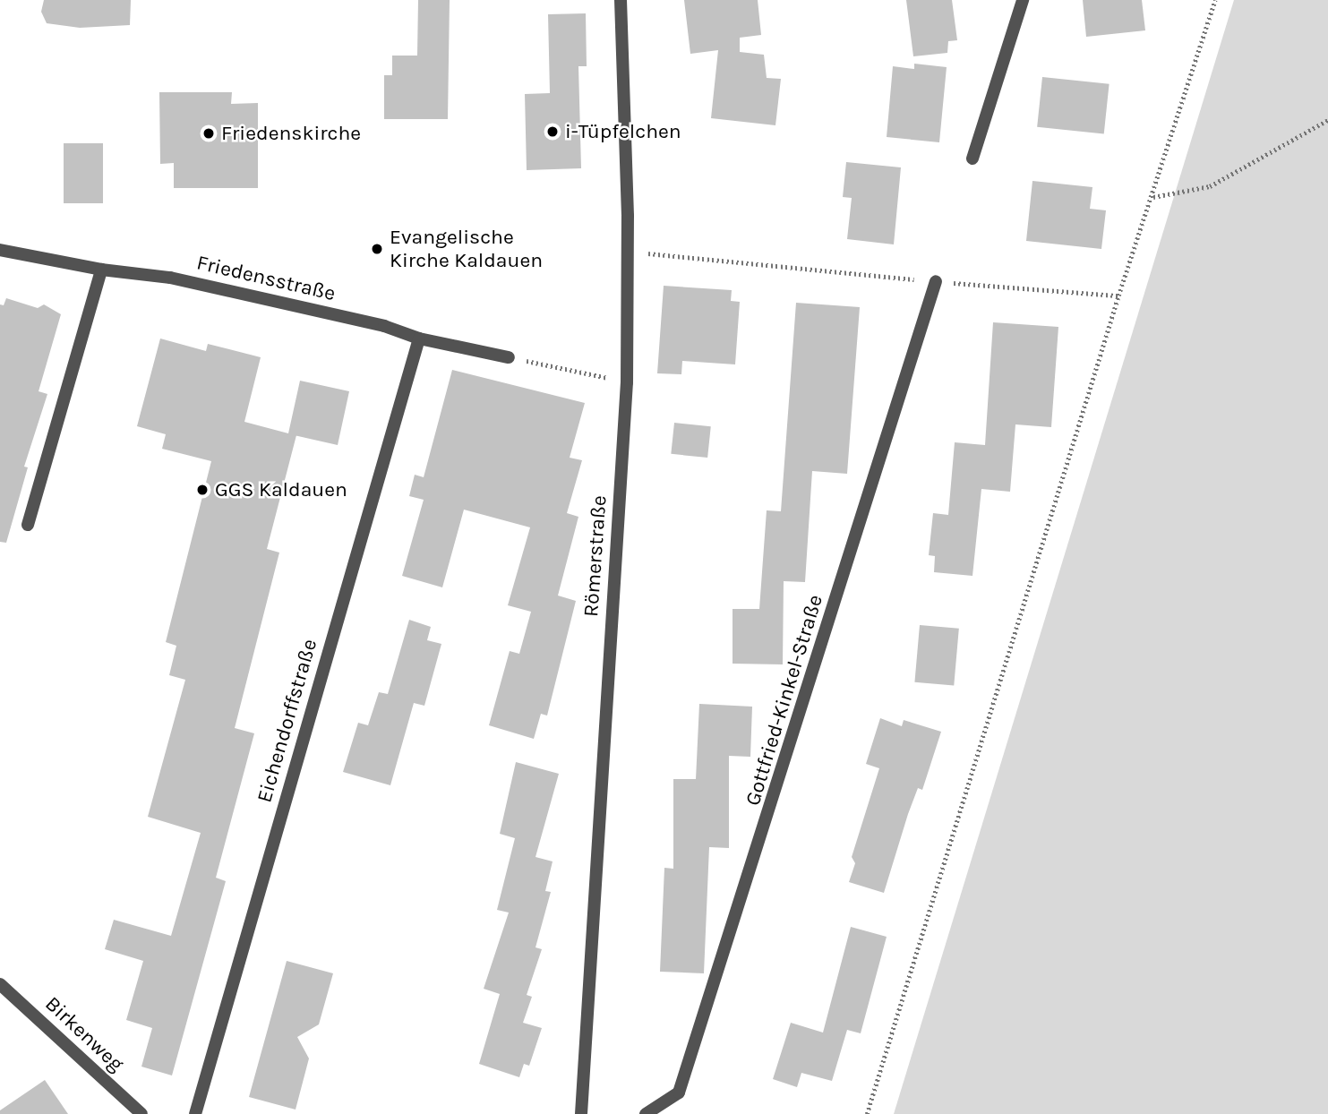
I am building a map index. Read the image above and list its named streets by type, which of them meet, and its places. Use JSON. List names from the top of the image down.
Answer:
{
  "streets": {
    "street": [
      "Friedensstraße",
      "Römerstraße",
      "Gottfried-Kinkel-Straße",
      "Eichendorffstraße",
      "Birkenweg"
    ]
  },
  "crossings": [
    ["Friedensstraße", "Eichendorffstraße"]
  ],
  "places": [
    "i-Tüpfelchen",
    "Friedenskirche",
    "Evangelische Kirche Kaldauen",
    "GGS Kaldauen"
  ]
}
